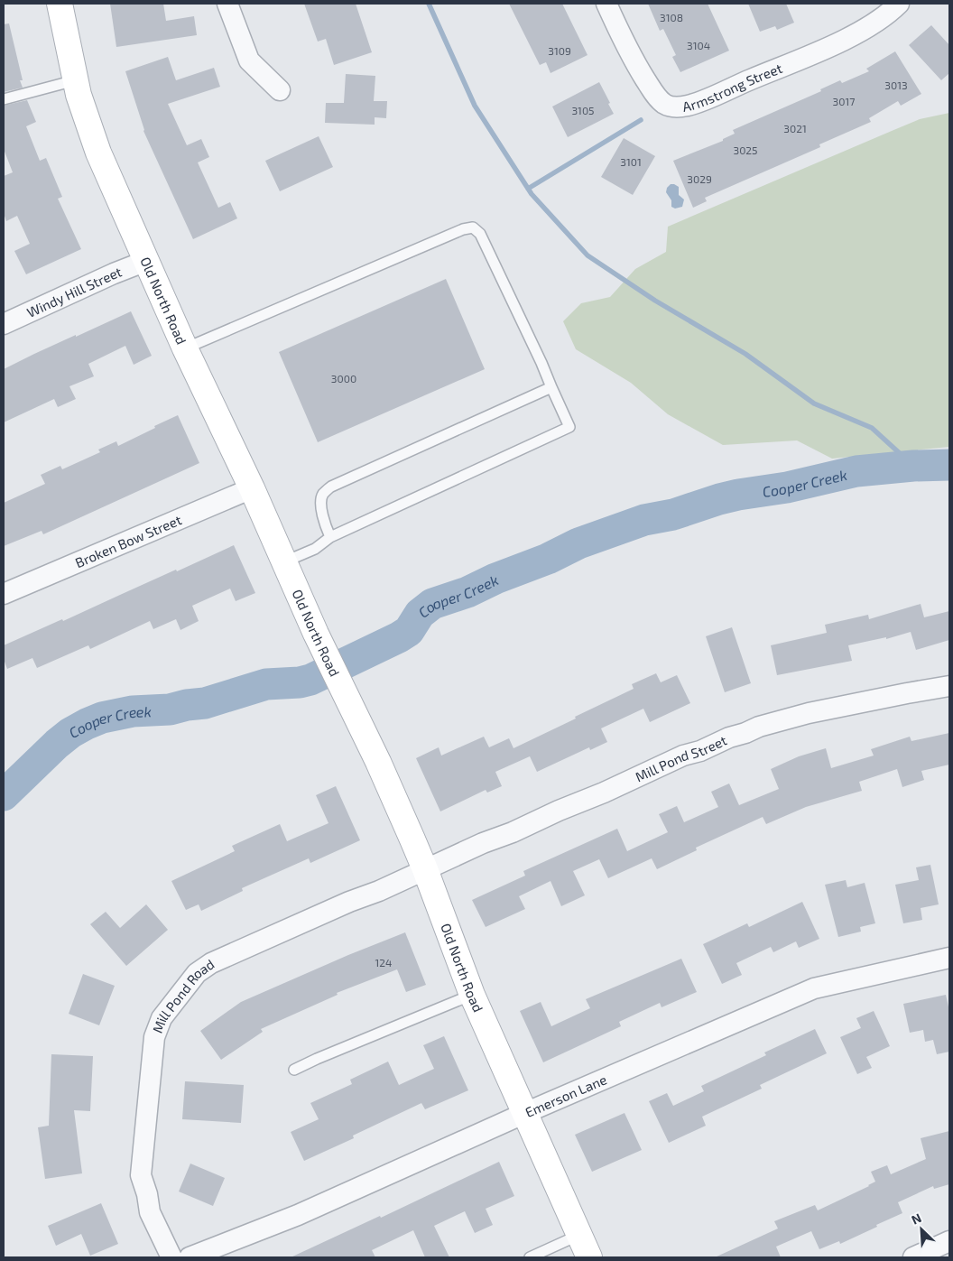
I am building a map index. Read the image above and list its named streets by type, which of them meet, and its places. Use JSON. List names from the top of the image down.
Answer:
{
  "streets": {
    "street": [
      "Armstrong Street",
      "Windy Hill Street",
      "Old North Road",
      "Broken Bow Street",
      "Mill Pond Street",
      "Mill Pond Road",
      "Emerson Lane"
    ]
  },
  "crossings": [
    ["Windy Hill Street", "Old North Road"],
    ["Old North Road", "Broken Bow Street"],
    ["Old North Road", "Mill Pond Street"],
    ["Old North Road", "Mill Pond Road"],
    ["Old North Road", "Emerson Lane"],
    ["Mill Pond Street", "Mill Pond Road"]
  ],
  "water": ["Cooper Creek"],
  "house_numbers": [
    "3108",
    "3104",
    "3109",
    "3013",
    "3017",
    "3105",
    "3021",
    "3025",
    "3101",
    "3029",
    "3000",
    "124"
  ],
  "north": "top left"
}
